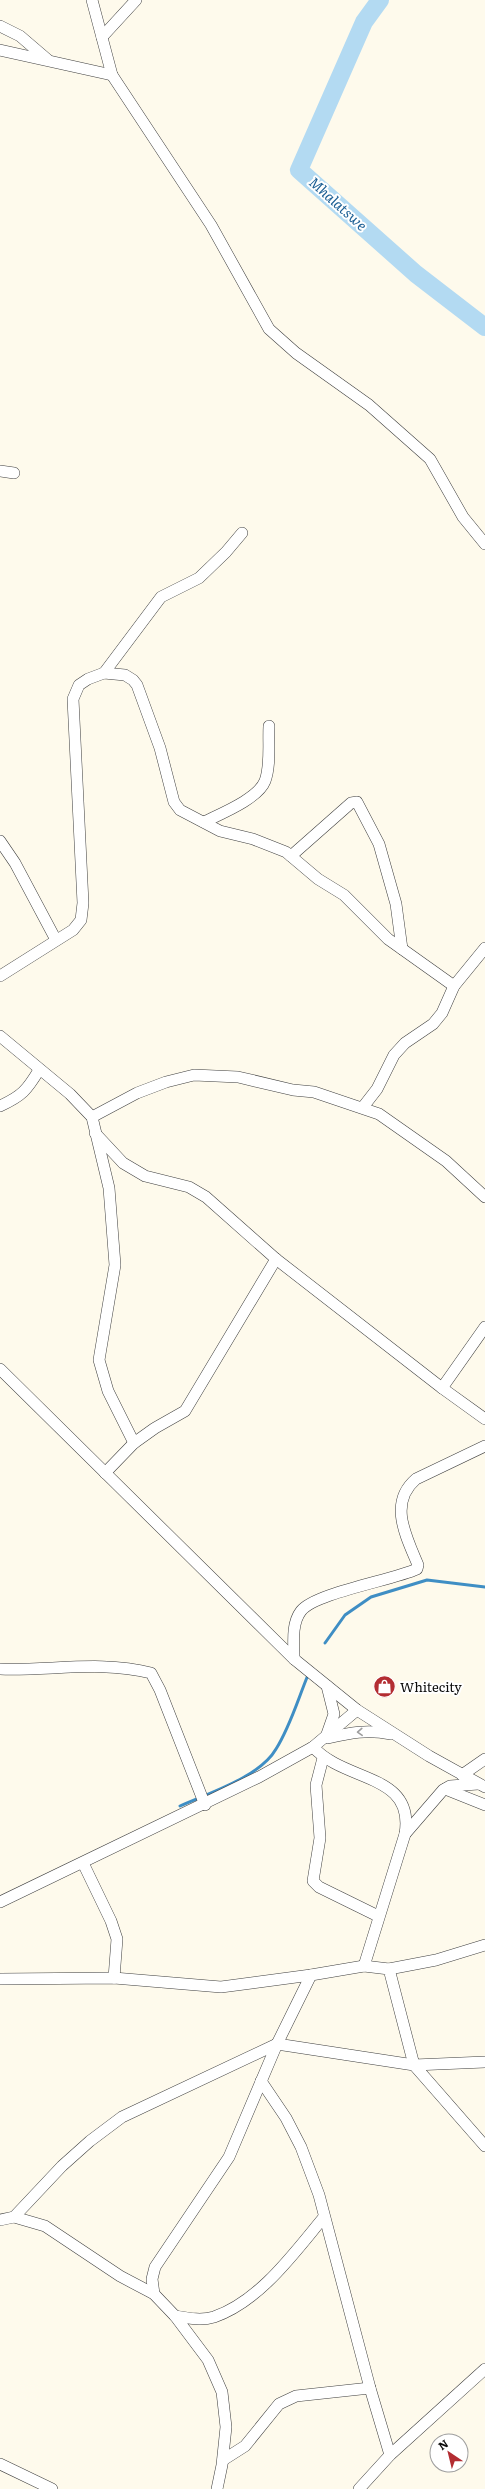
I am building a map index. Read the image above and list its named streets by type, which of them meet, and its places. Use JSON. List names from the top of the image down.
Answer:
{
  "water": ["Mhalatswe"],
  "places": {
    "shop": ["Whitecity"]
  },
  "north": "top left"
}
